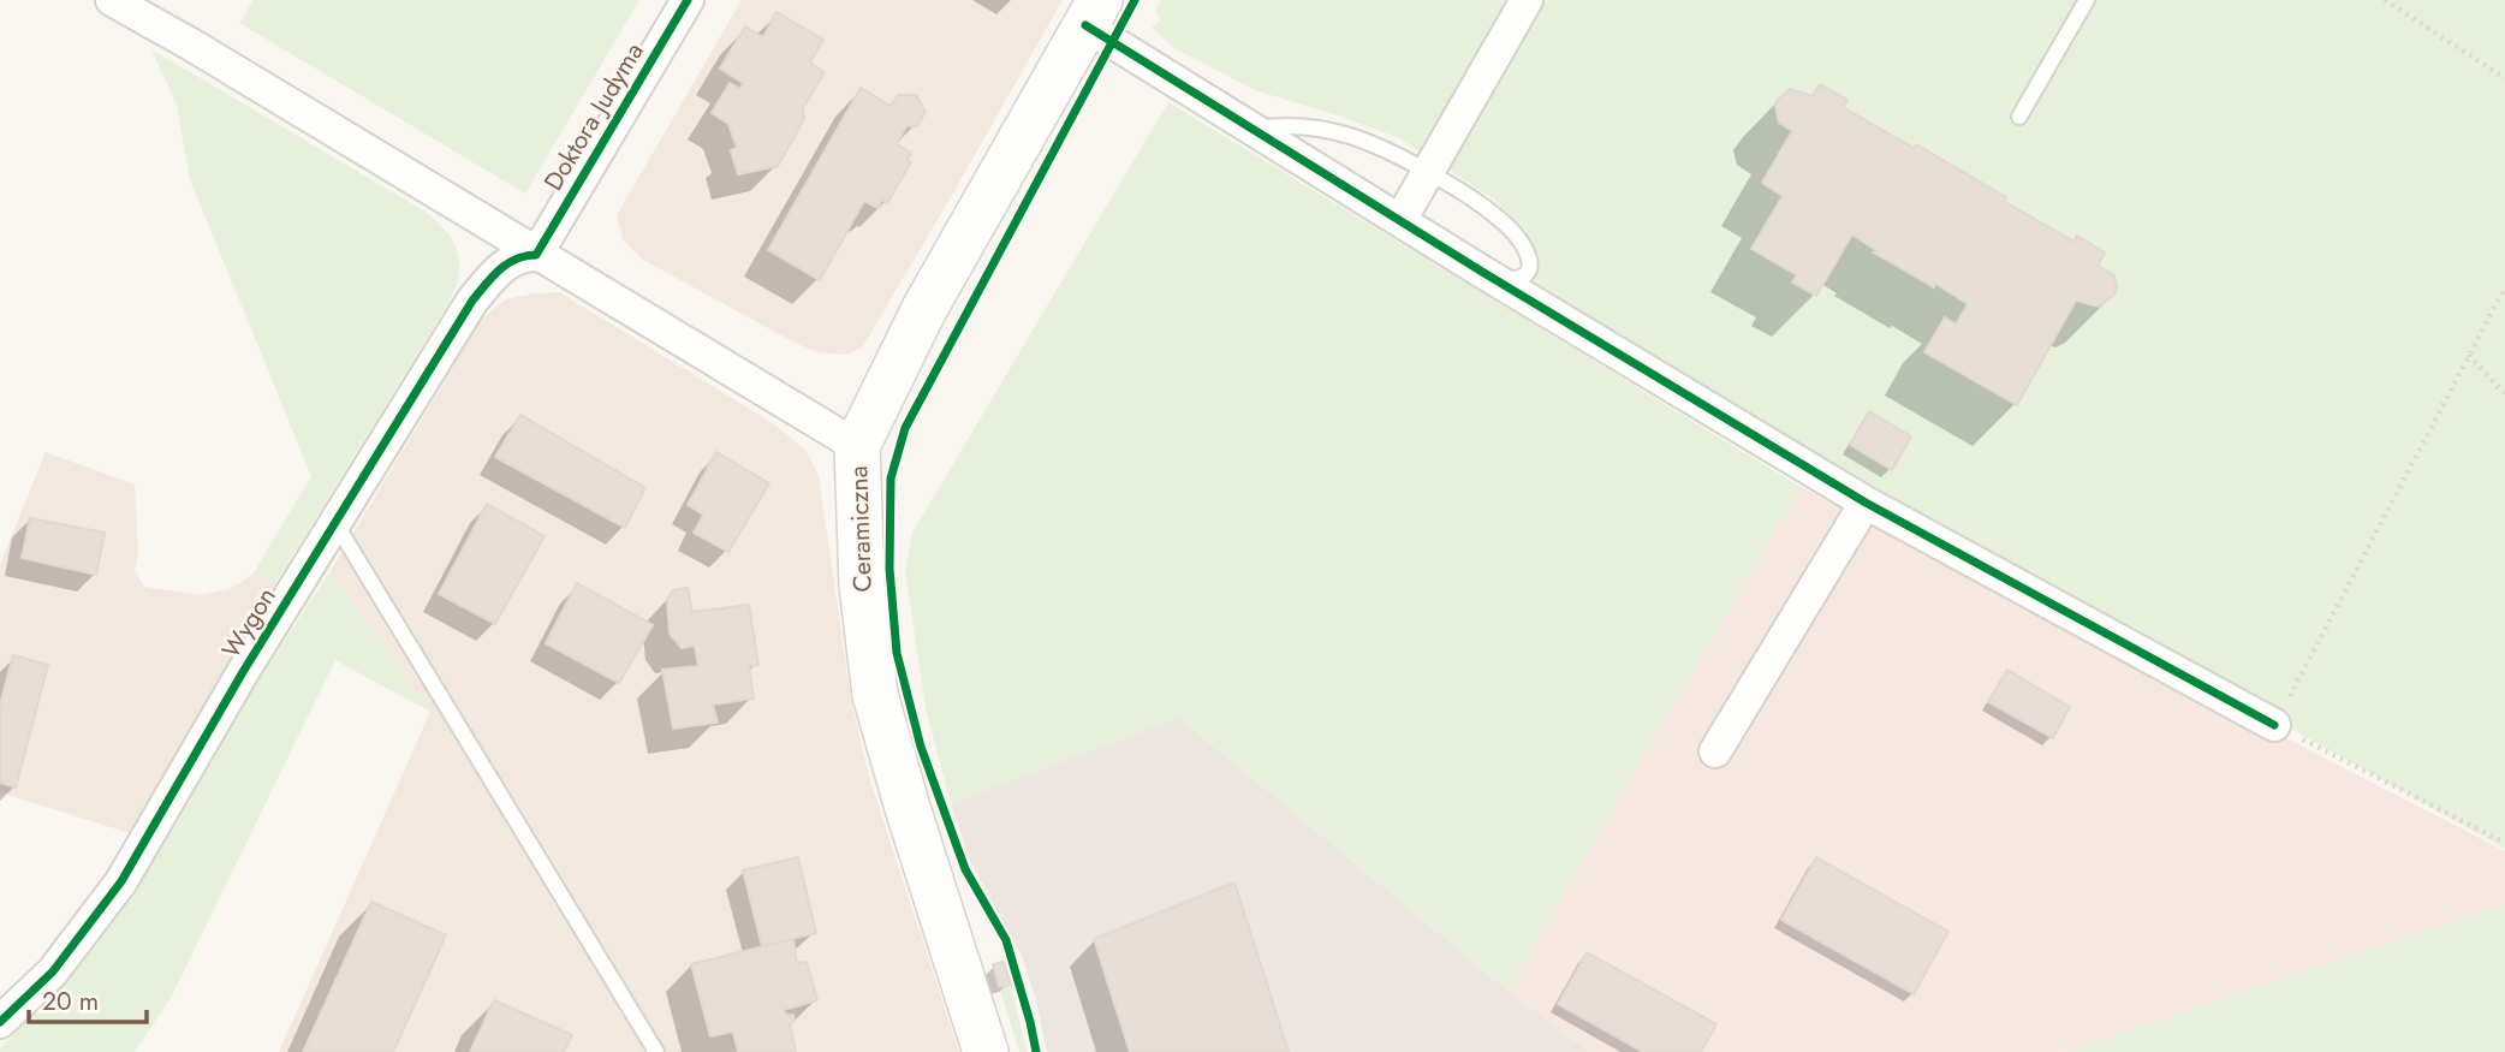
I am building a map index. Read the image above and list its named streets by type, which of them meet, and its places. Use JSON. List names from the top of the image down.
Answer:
{
  "streets": {
    "street": ["Doktora Judyma", "Ceramiczna", "Wygon"]
  },
  "crossings": [
    ["Doktora Judyma", "Wygon"]
  ],
  "scale_bar": "20 m"
}
